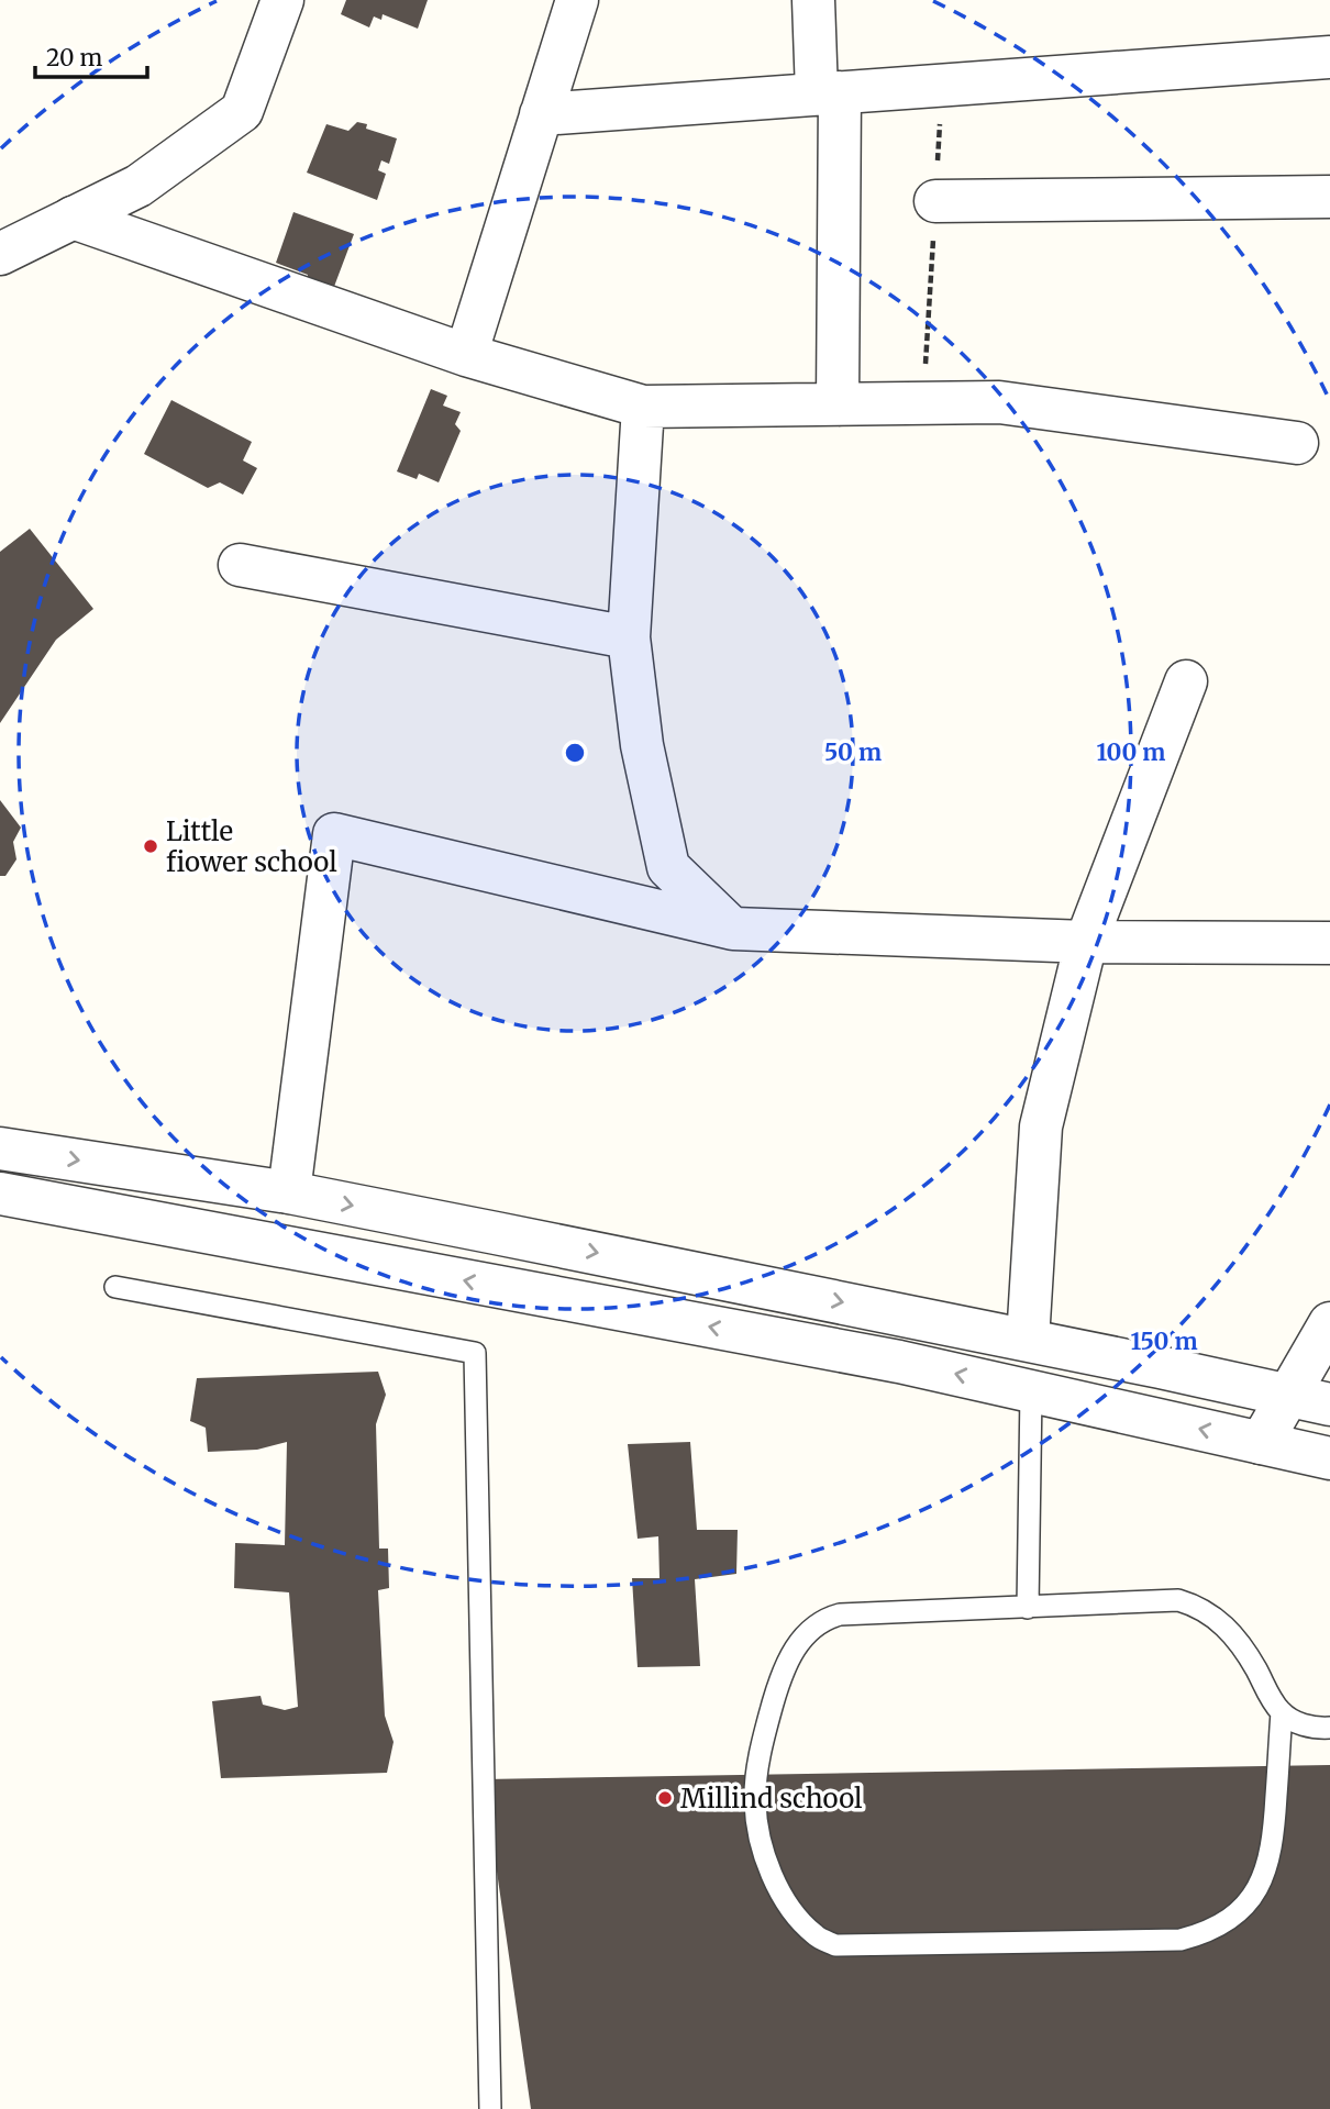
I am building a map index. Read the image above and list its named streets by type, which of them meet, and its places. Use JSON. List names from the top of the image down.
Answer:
{
  "places": ["Little fiower school", "Millind school"],
  "scale_bar": "20 m",
  "rings": ["50 m", "100 m", "150 m"]
}
